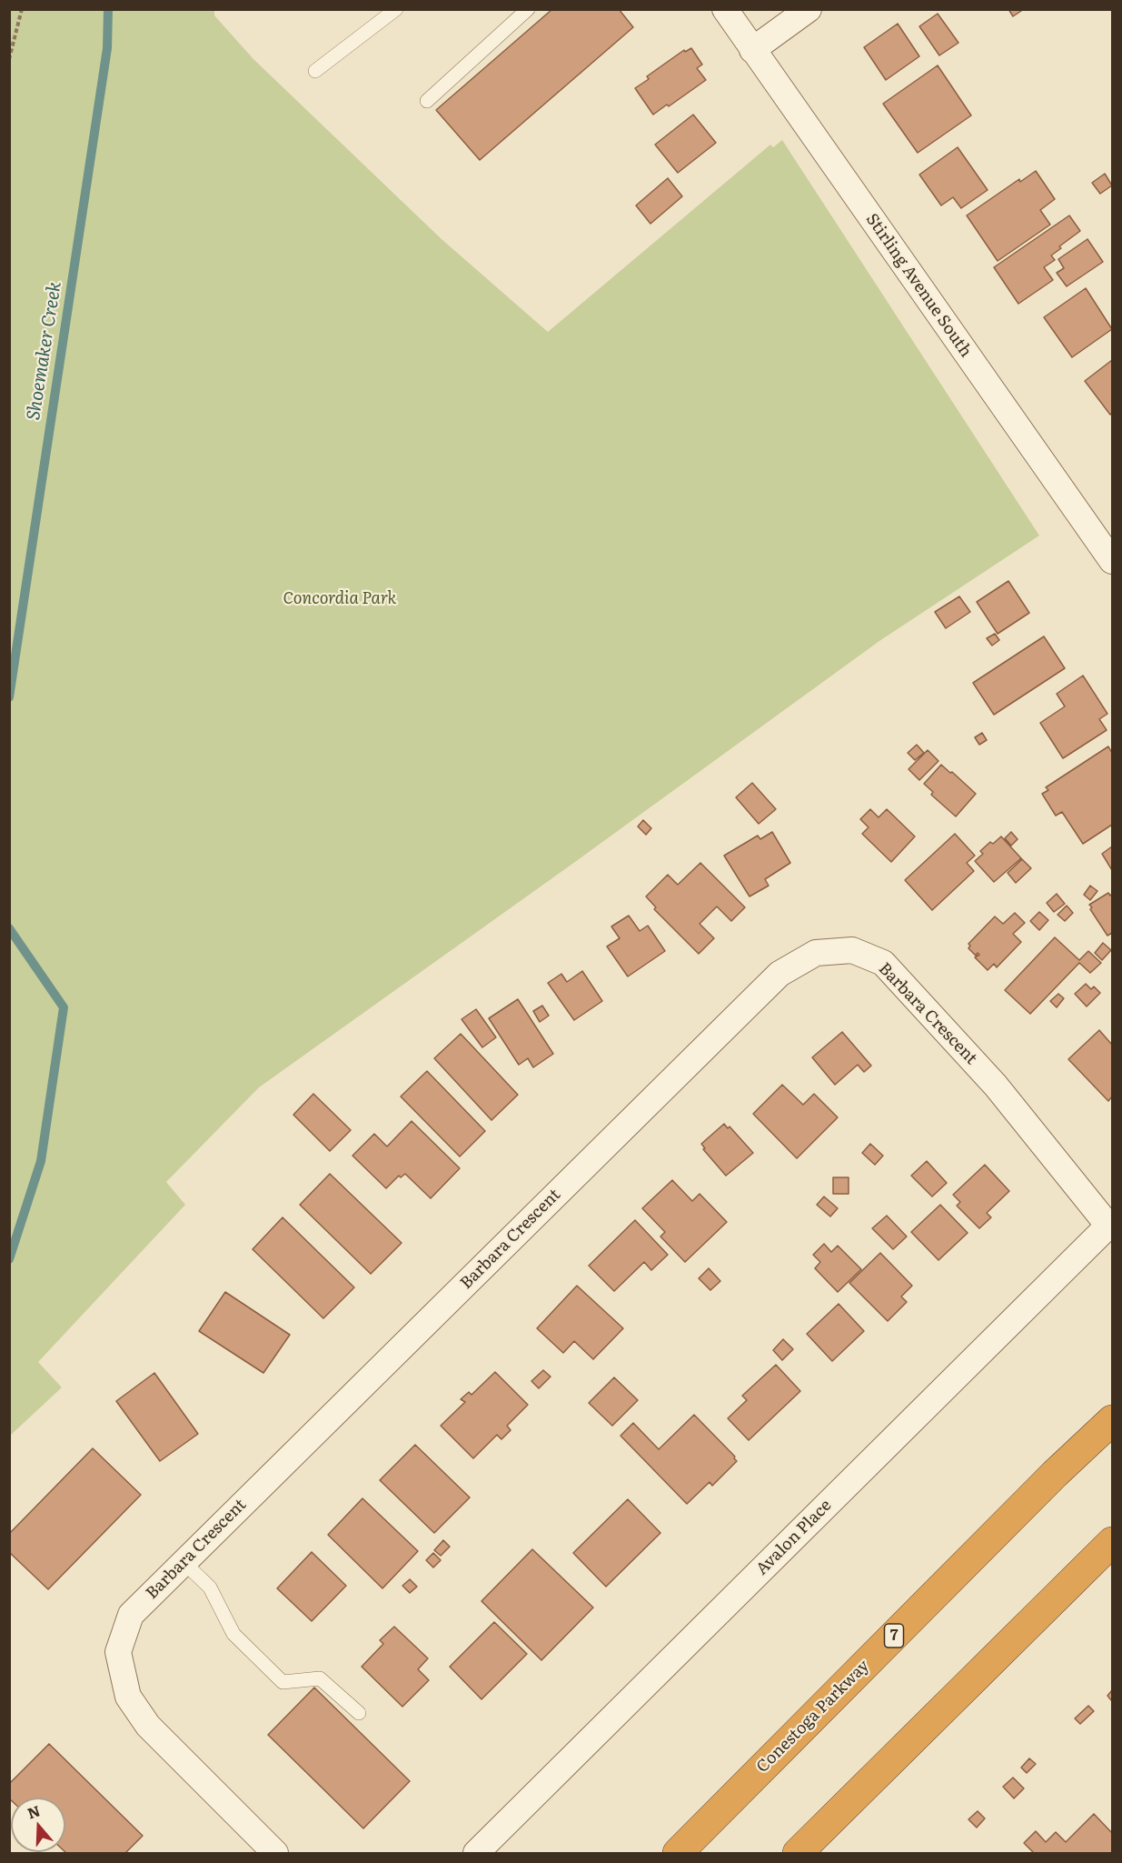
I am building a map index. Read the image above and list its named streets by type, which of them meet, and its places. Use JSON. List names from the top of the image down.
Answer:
{
  "streets": {
    "highway": ["7", "Conestoga Parkway"],
    "street": ["Stirling Avenue South", "Barbara Crescent", "Avalon Place"]
  },
  "crossings": [
    ["Barbara Crescent", "Avalon Place"]
  ],
  "water": ["Shoemaker Creek"],
  "parks": ["Concordia Park"],
  "north": "top"
}
